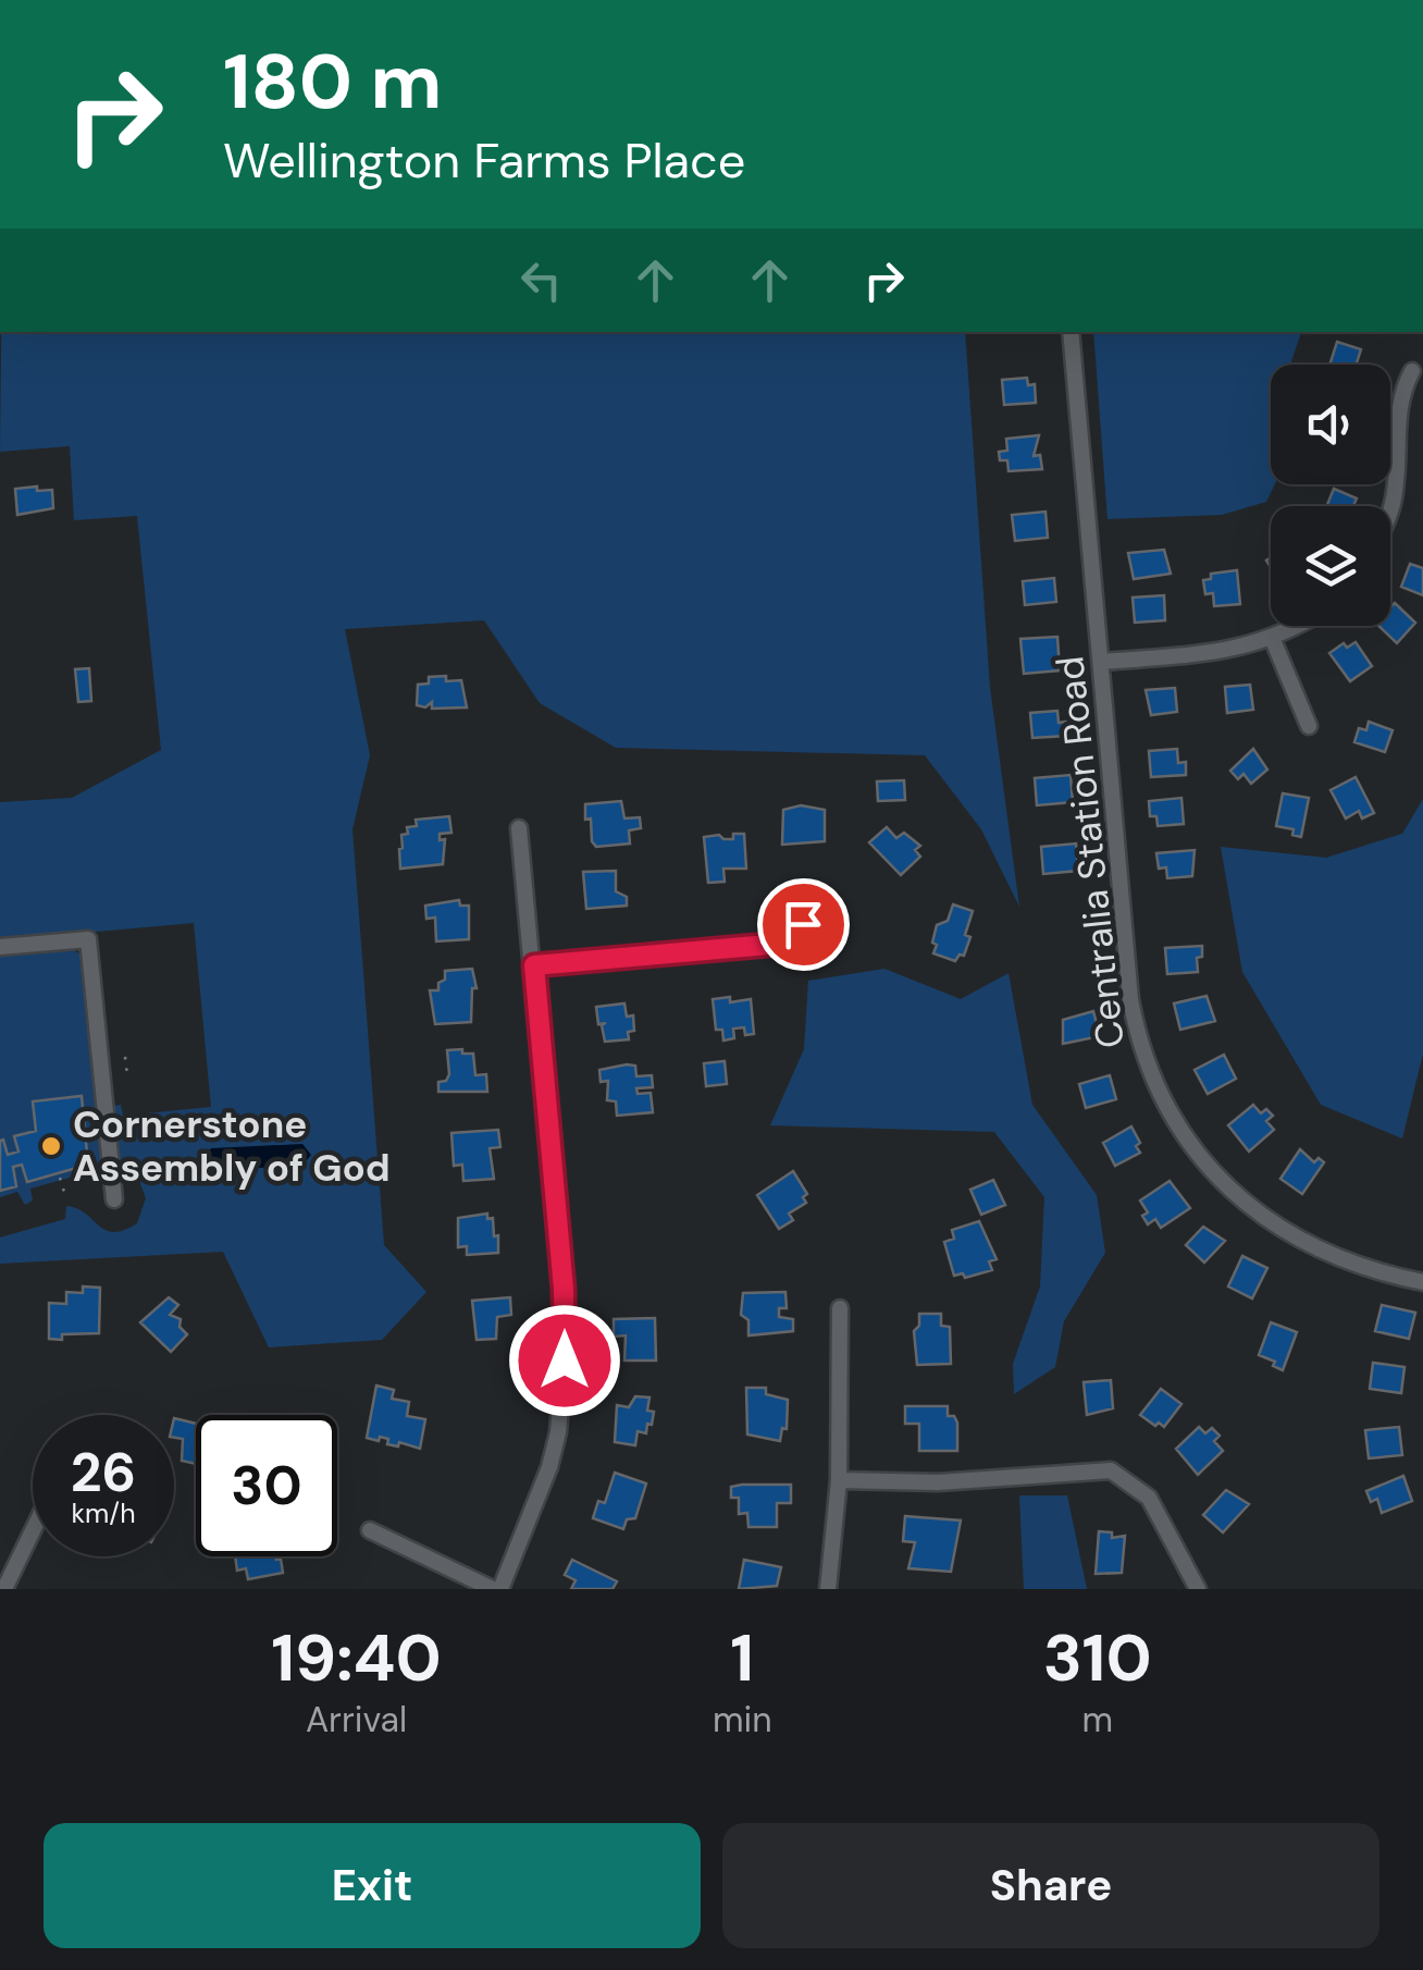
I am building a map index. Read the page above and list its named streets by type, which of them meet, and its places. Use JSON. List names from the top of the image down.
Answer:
{
  "streets": {
    "street": ["Centralia Station Road"]
  },
  "places": ["Cornerstone Assembly of God"],
  "page": {
    "turn": ["180 m", "Wellington Farms Place"],
    "speed": "26 km/h",
    "limit": "30",
    "eta": [
      "19:40",
      "Arrival",
      "1",
      "min",
      "310",
      "m"
    ],
    "buttons": ["Exit", "Share"]
  }
}
